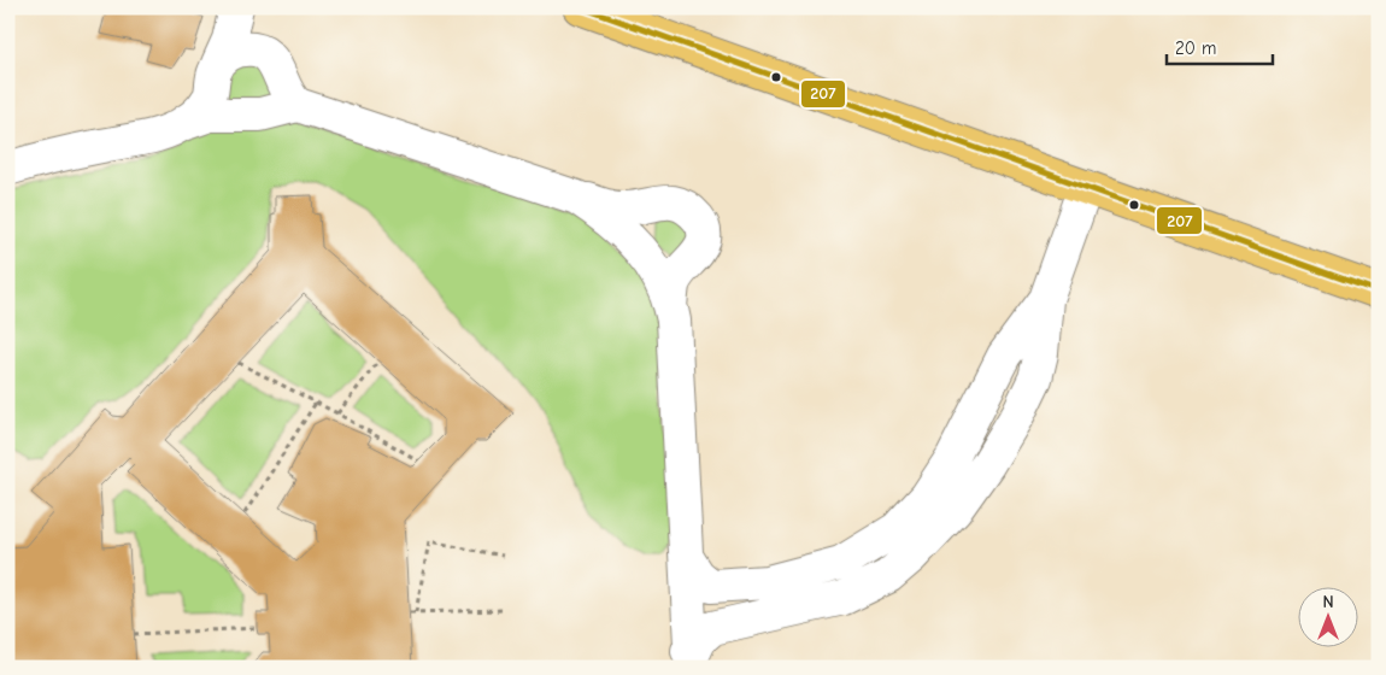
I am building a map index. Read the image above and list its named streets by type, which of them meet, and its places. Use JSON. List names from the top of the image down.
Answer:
{
  "lines": ["transit line 207"],
  "scale_bar": "20 m",
  "north": "top"
}
